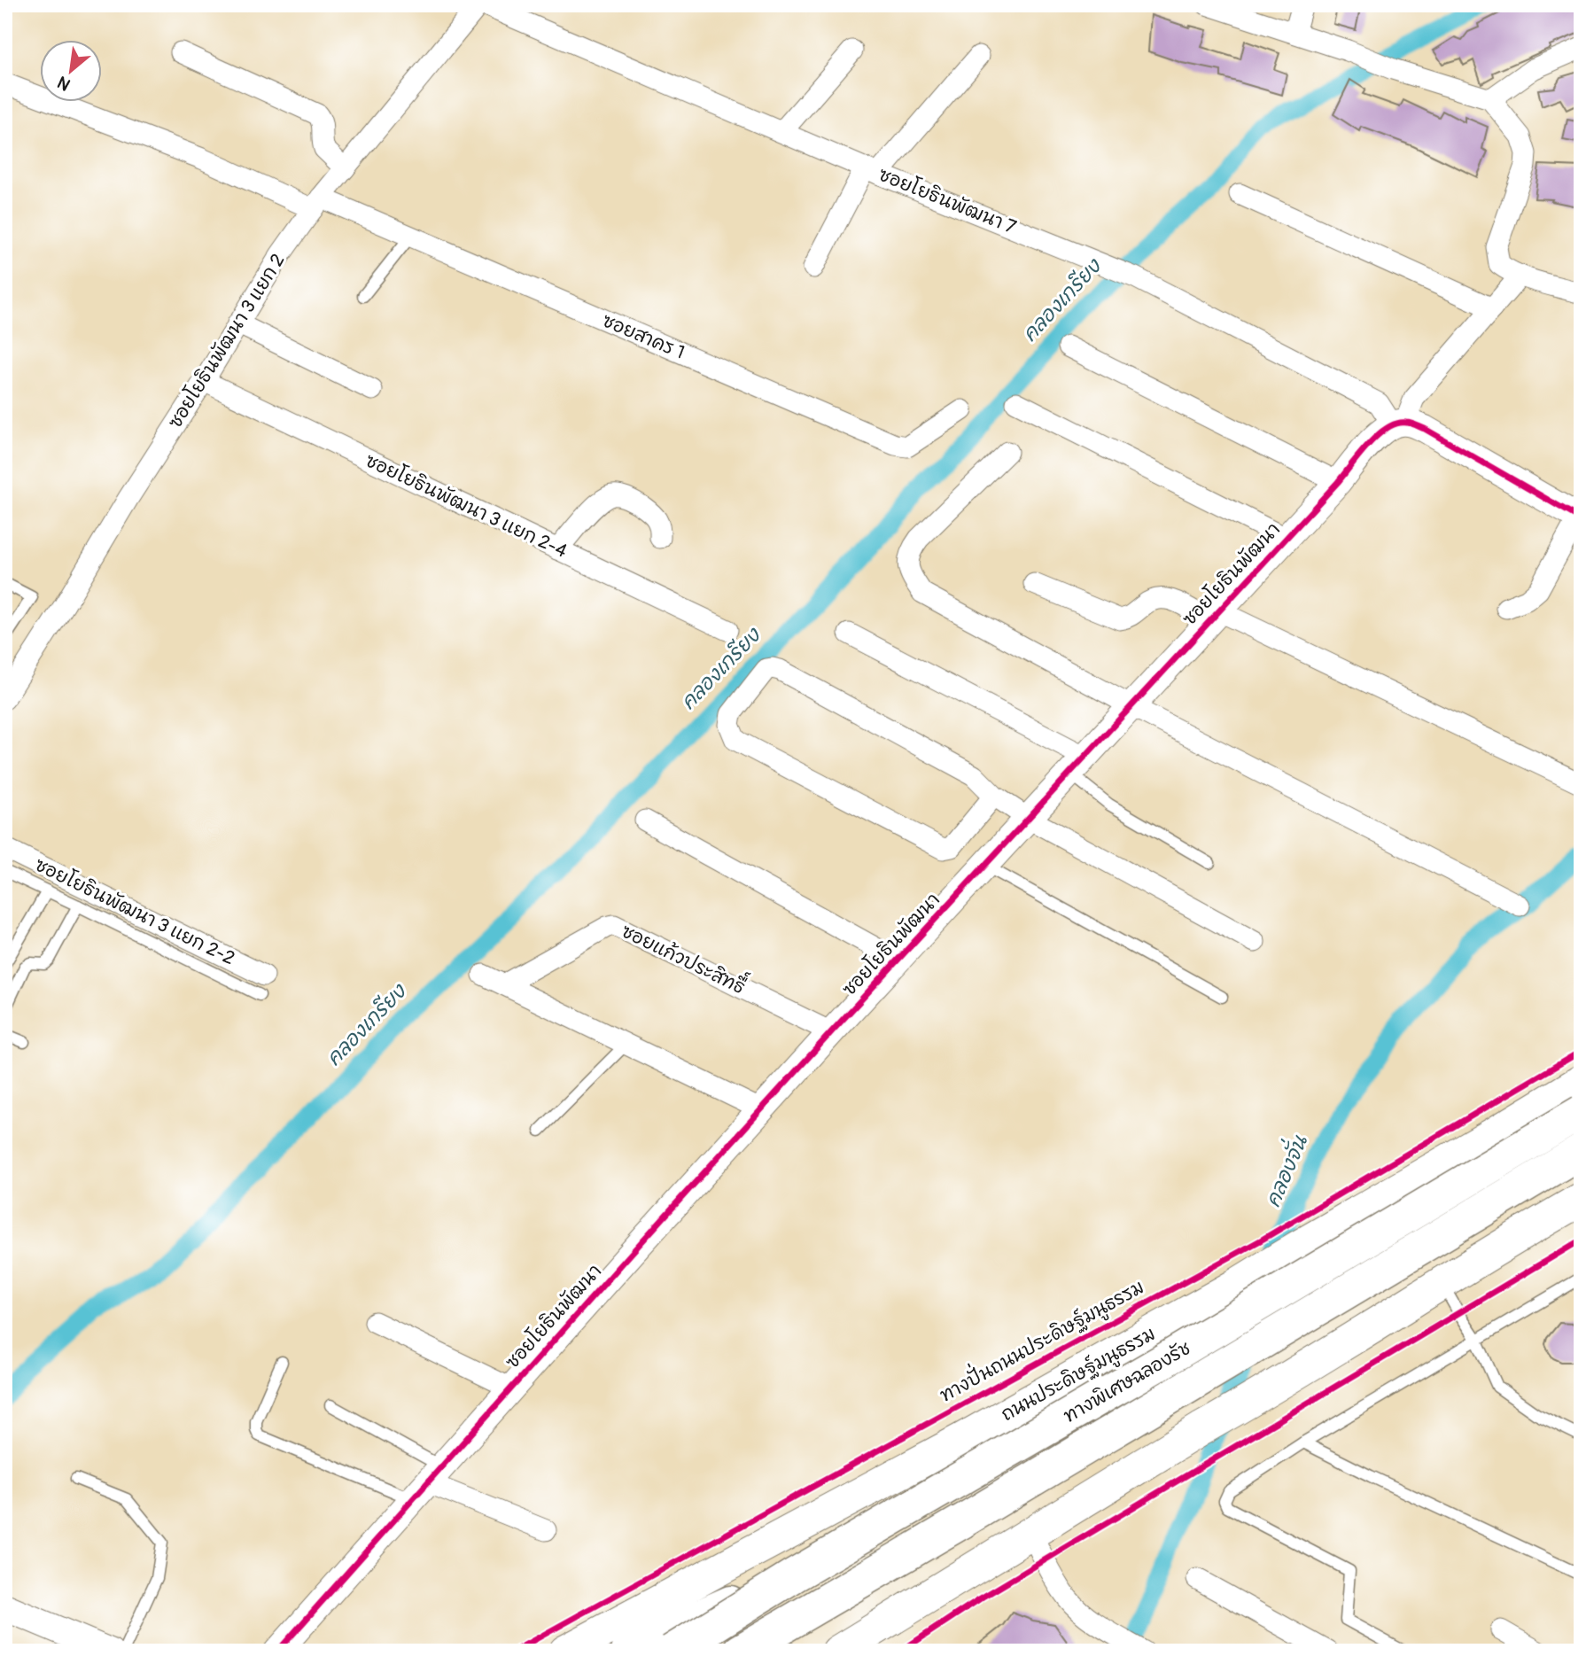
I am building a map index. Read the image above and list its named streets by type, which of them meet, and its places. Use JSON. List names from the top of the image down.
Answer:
{
  "streets": {
    "highway": ["ทางพิเศษฉลองรัช"],
    "main road": ["ถนนประดิษฐ์มนูธรรม"],
    "street": [
      "ซอยโยธินพัฒนา 7",
      "ซอยสาคร 1",
      "ซอยโยธินพัฒนา 3 แยก 2",
      "ซอยโยธินพัฒนา 3 แยก 2-4",
      "ซอยโยธินพัฒนา",
      "ซอยโยธินพัฒนา 3 แยก 2-2",
      "ซอยแก้วประสิทธื์"
    ],
    "cycle path": ["ทางปั่นถนนประดิษฐ์มนูธรรม"]
  },
  "crossings": [
    ["ซอยโยธินพัฒนา 7", "ซอยโยธินพัฒนา 3 แยก 2"],
    ["ซอยโยธินพัฒนา 7", "ซอยโยธินพัฒนา"],
    ["ซอยสาคร 1", "ซอยโยธินพัฒนา 3 แยก 2"],
    ["ซอยโยธินพัฒนา 3 แยก 2", "ซอยโยธินพัฒนา 3 แยก 2-4"],
    ["ซอยโยธินพัฒนา", "ซอยแก้วประสิทธื์"]
  ],
  "water": ["คลองเกรียง", "คลองจั่น"],
  "north": "bottom left"
}
